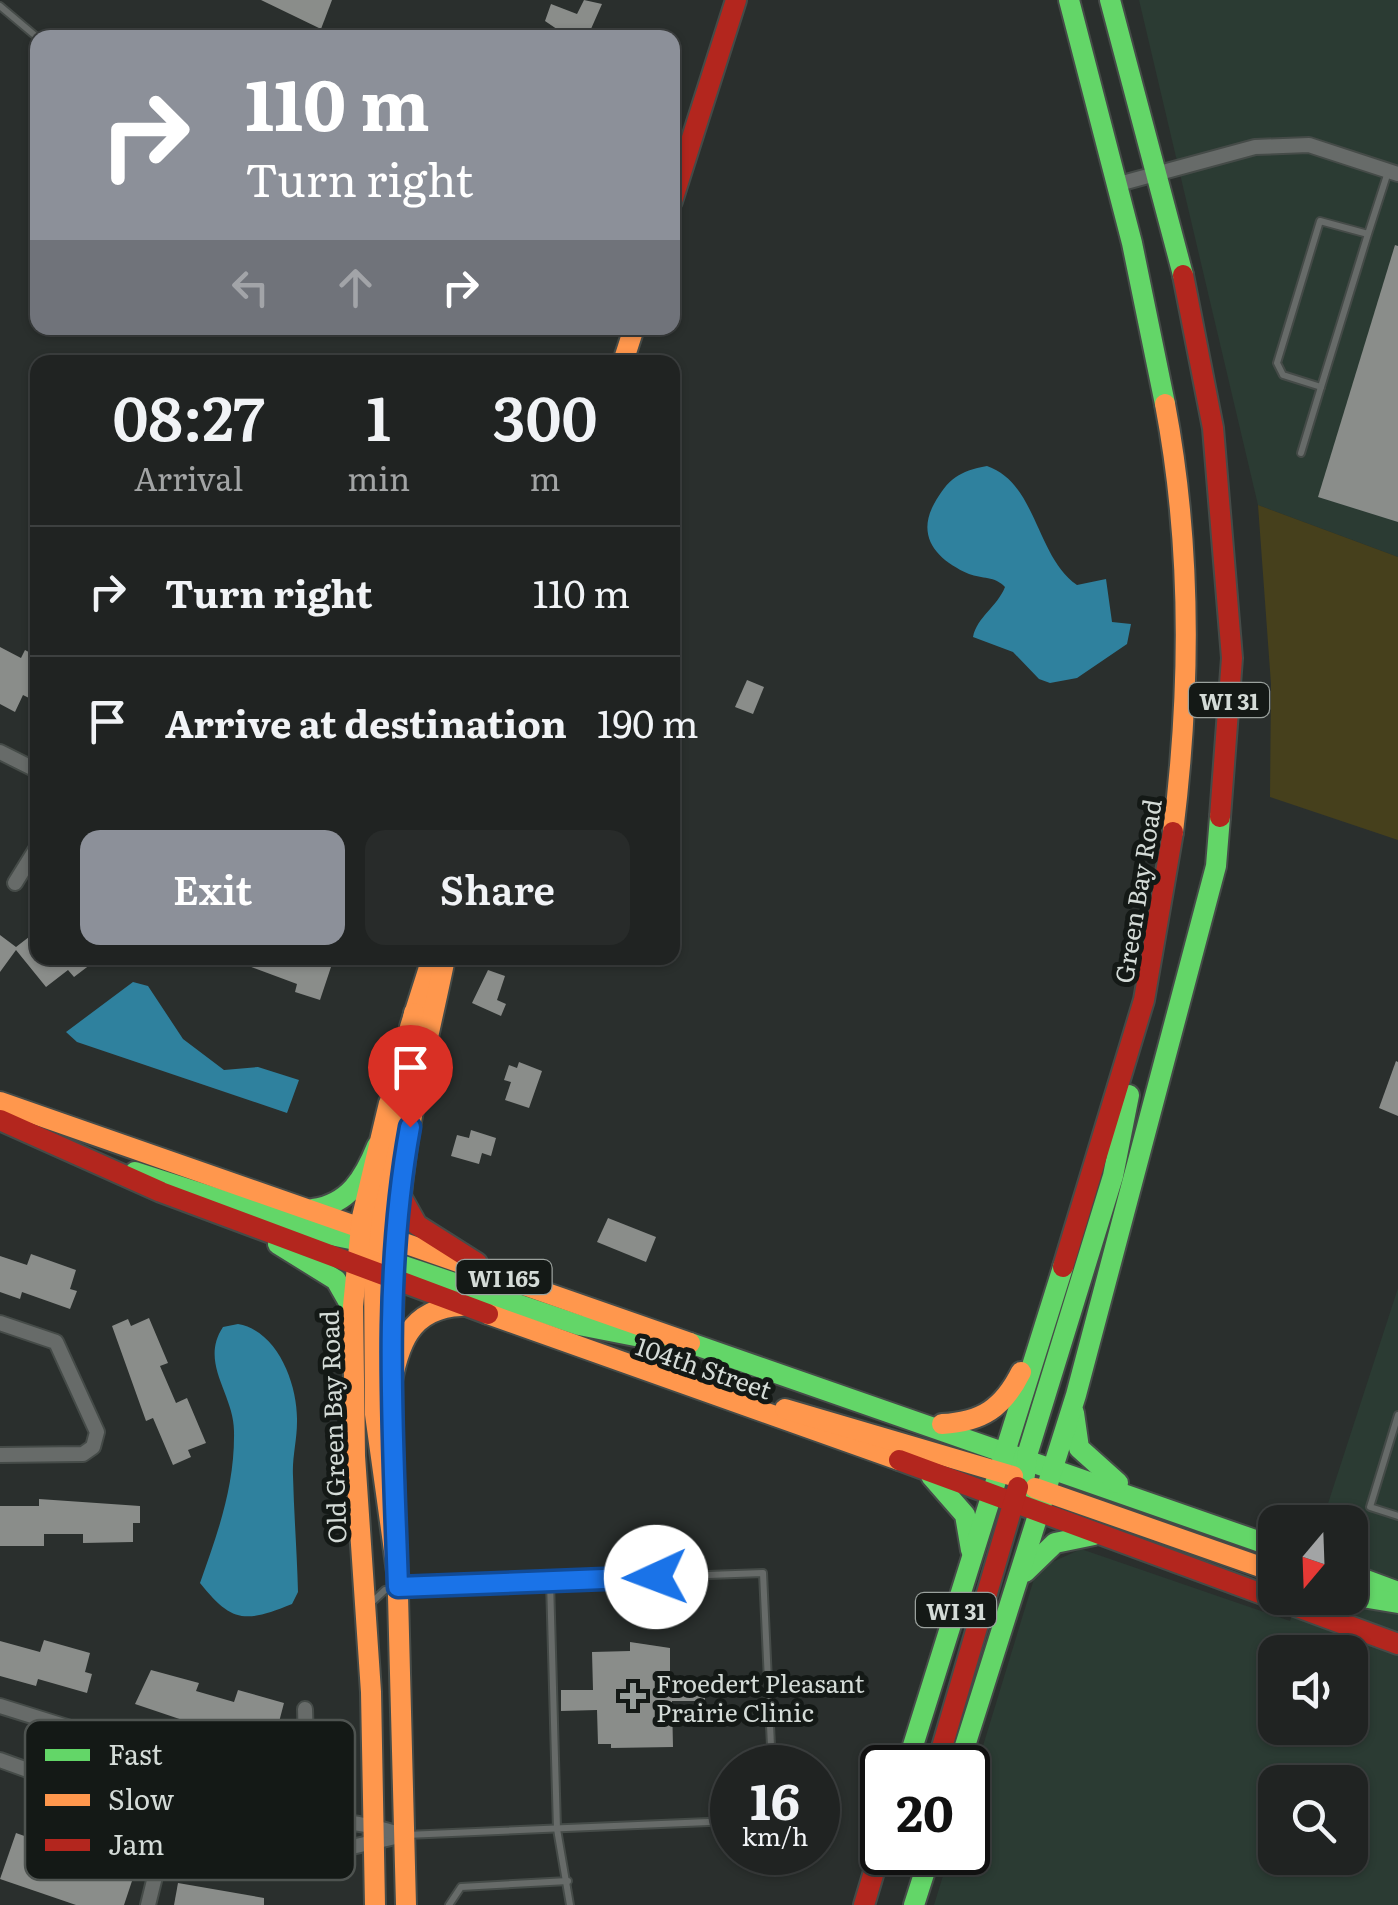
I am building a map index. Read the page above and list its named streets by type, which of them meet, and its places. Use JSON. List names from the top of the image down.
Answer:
{
  "streets": {
    "main road": [
      "WI 31",
      "Green Bay Road",
      "WI 165",
      "104th Street",
      "Old Green Bay Road"
    ]
  },
  "crossings": [
    ["Green Bay Road", "104th Street"],
    ["104th Street", "Old Green Bay Road"]
  ],
  "places": {
    "health": ["Froedert Pleasant Prairie Clinic"]
  },
  "legend": ["Fast", "Slow", "Jam"],
  "north": "bottom",
  "page": {
    "turn": ["110 m", "Turn right"],
    "eta": [
      "08:27",
      "Arrival",
      "1",
      "min",
      "300",
      "m"
    ],
    "list": [
      {
        "name": "Turn right",
        "value": "110 m"
      },
      {
        "name": "Arrive at destination",
        "value": "190 m"
      }
    ],
    "buttons": ["Exit", "Share"],
    "speed": "16 km/h",
    "limit": "20"
  }
}
